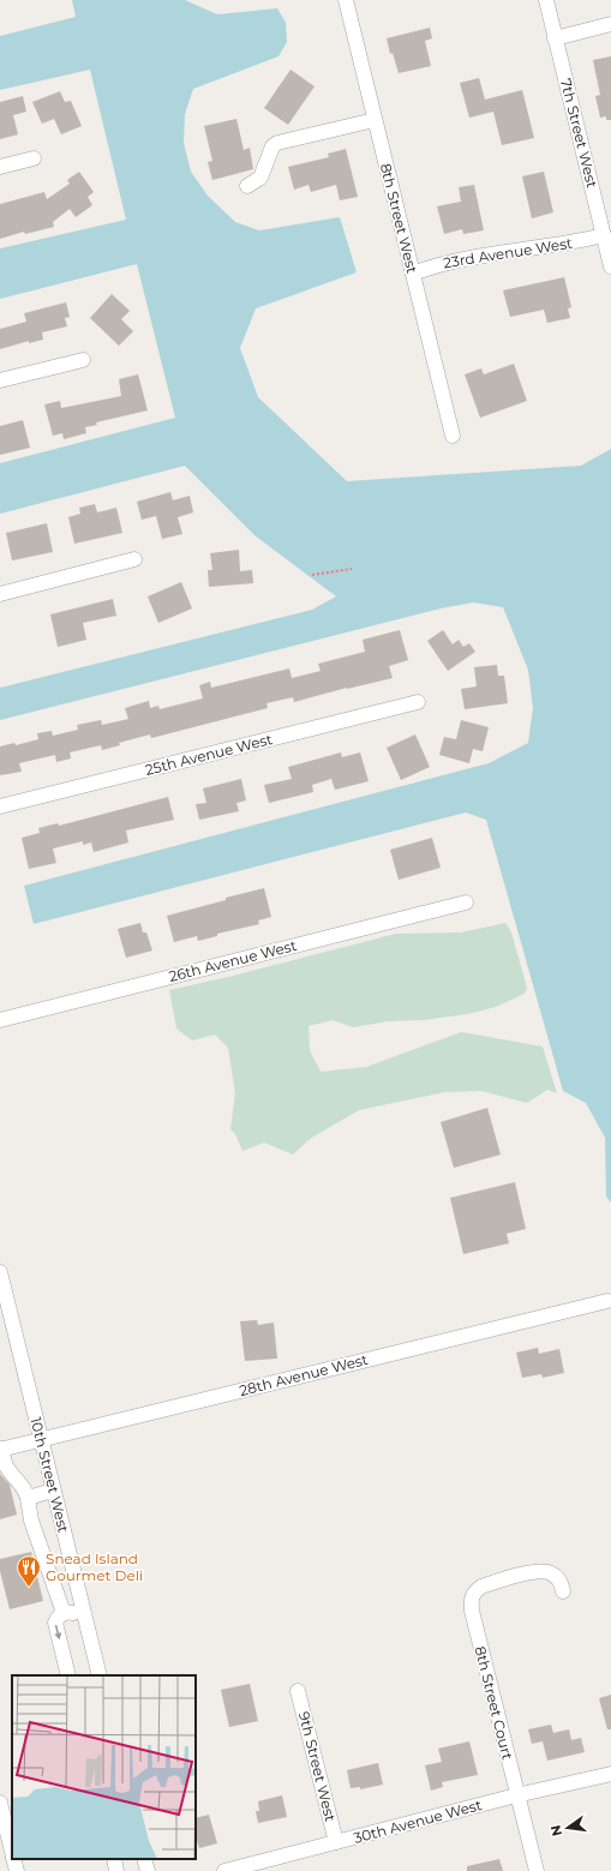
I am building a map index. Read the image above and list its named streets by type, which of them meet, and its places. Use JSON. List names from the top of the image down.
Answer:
{
  "streets": {
    "street": [
      "7th Street West",
      "8th Street West",
      "23rd Avenue West",
      "25th Avenue West",
      "26th Avenue West",
      "28th Avenue West",
      "10th Street West",
      "8th Street Court",
      "9th Street West",
      "30th Avenue West"
    ]
  },
  "crossings": [
    ["7th Street West", "23rd Avenue West"],
    ["8th Street West", "23rd Avenue West"],
    ["28th Avenue West", "10th Street West"],
    ["8th Street Court", "30th Avenue West"],
    ["9th Street West", "30th Avenue West"]
  ],
  "places": {
    "restaurant": ["Snead Island Gourmet Deli"]
  },
  "north": "left"
}
